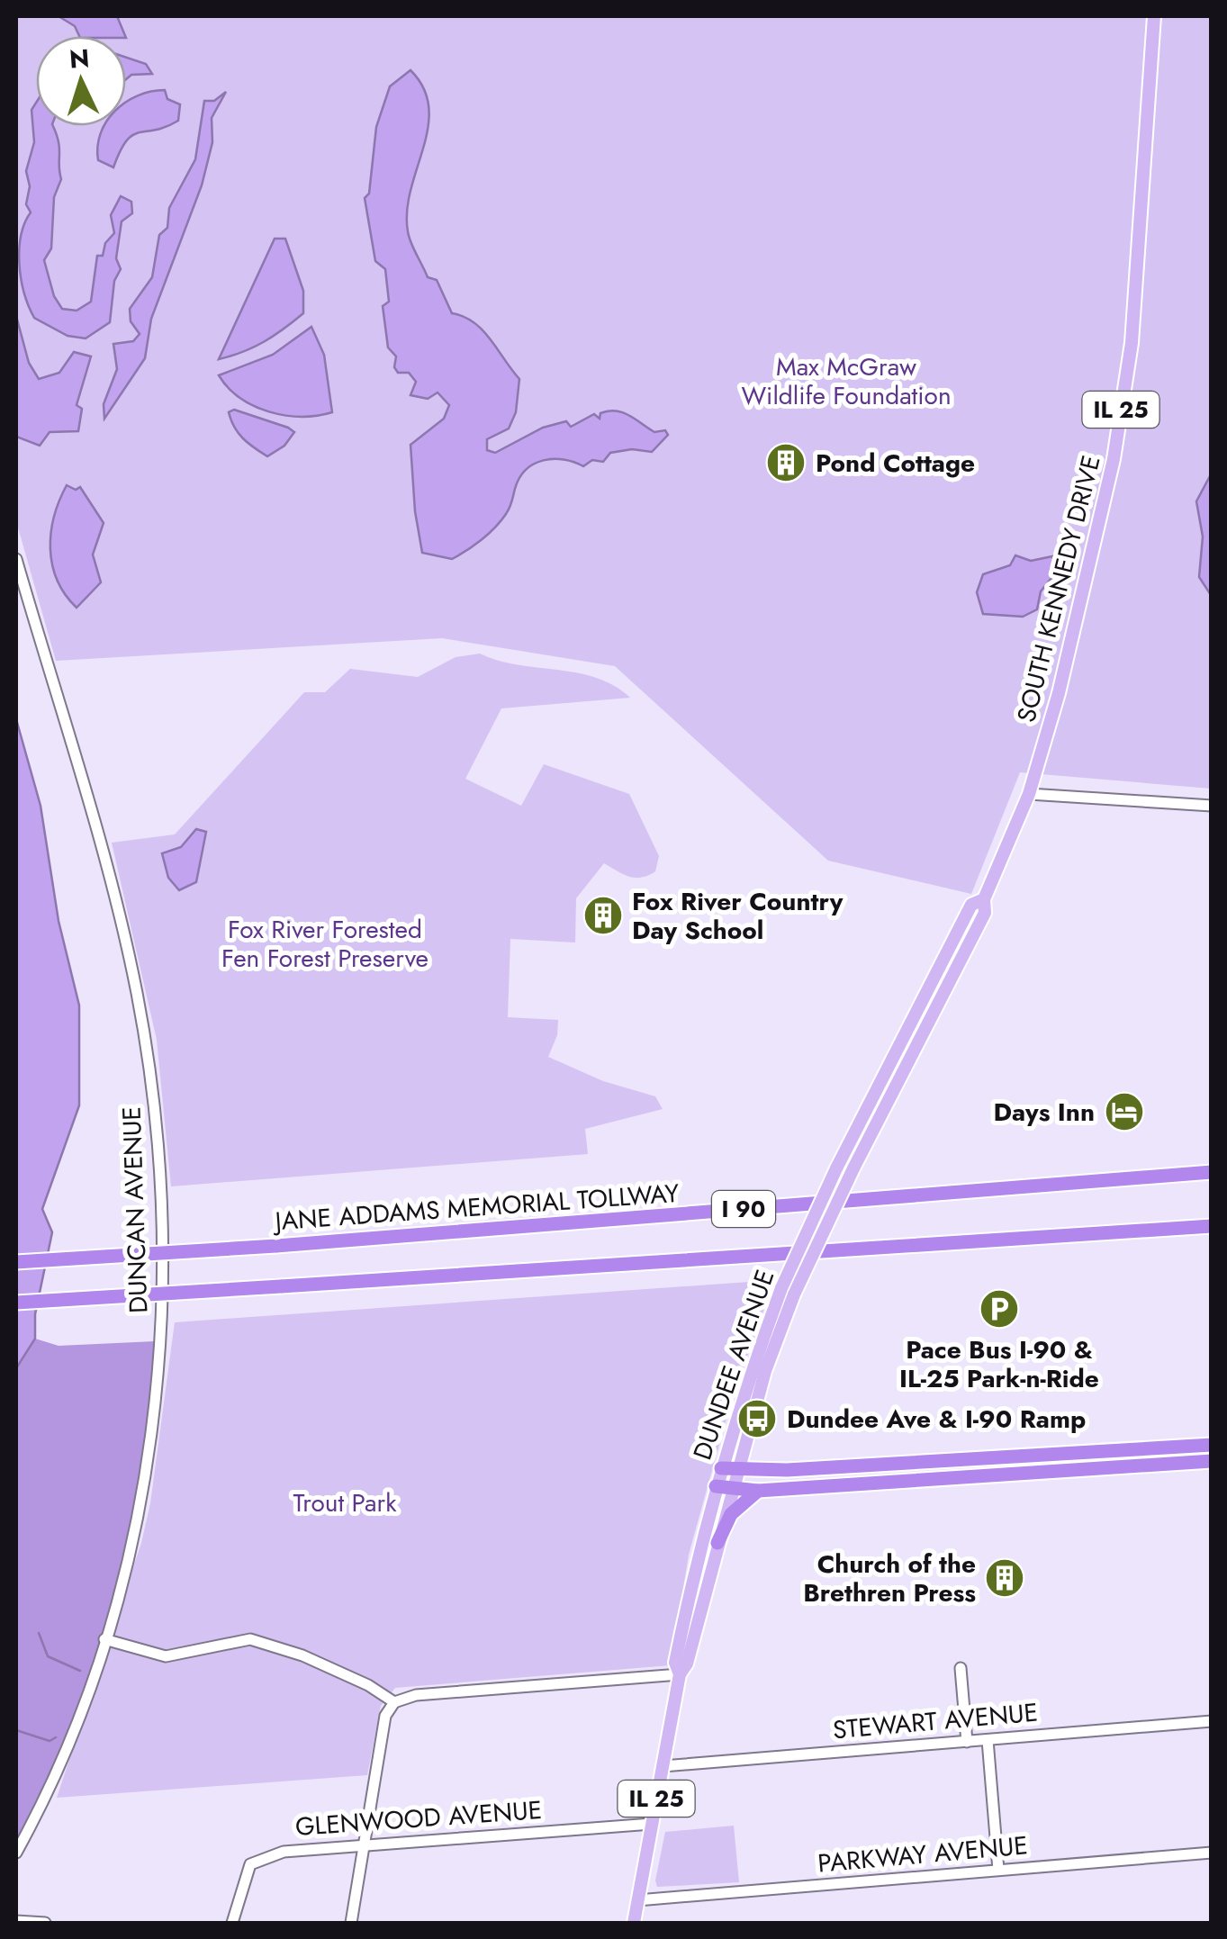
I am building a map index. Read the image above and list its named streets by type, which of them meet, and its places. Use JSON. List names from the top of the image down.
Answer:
{
  "streets": {
    "highway": ["JANE ADDAMS MEMORIAL TOLLWAY", "I 90"],
    "main road": ["IL 25", "SOUTH KENNEDY DRIVE", "DUNDEE AVENUE"],
    "street": [
      "DUNCAN AVENUE",
      "STEWART AVENUE",
      "GLENWOOD AVENUE",
      "PARKWAY AVENUE"
    ]
  },
  "crossings": [
    ["SOUTH KENNEDY DRIVE", "DUNDEE AVENUE"],
    ["DUNDEE AVENUE", "STEWART AVENUE"],
    ["DUNDEE AVENUE", "GLENWOOD AVENUE"],
    ["DUNDEE AVENUE", "PARKWAY AVENUE"]
  ],
  "parks": ["Max McGraw Wildlife Foundation", "Fox River Forested Fen Forest Preserve", "Trout Park"],
  "places": {
    "building": ["Pond Cottage", "Fox River Country Day School", "Church of the Brethren Press"],
    "hotel": ["Days Inn"],
    "parking": ["Pace Bus I-90 & IL-25 Park-n-Ride"],
    "bus stop": ["Dundee Ave & I-90 Ramp"]
  },
  "north": "top"
}
